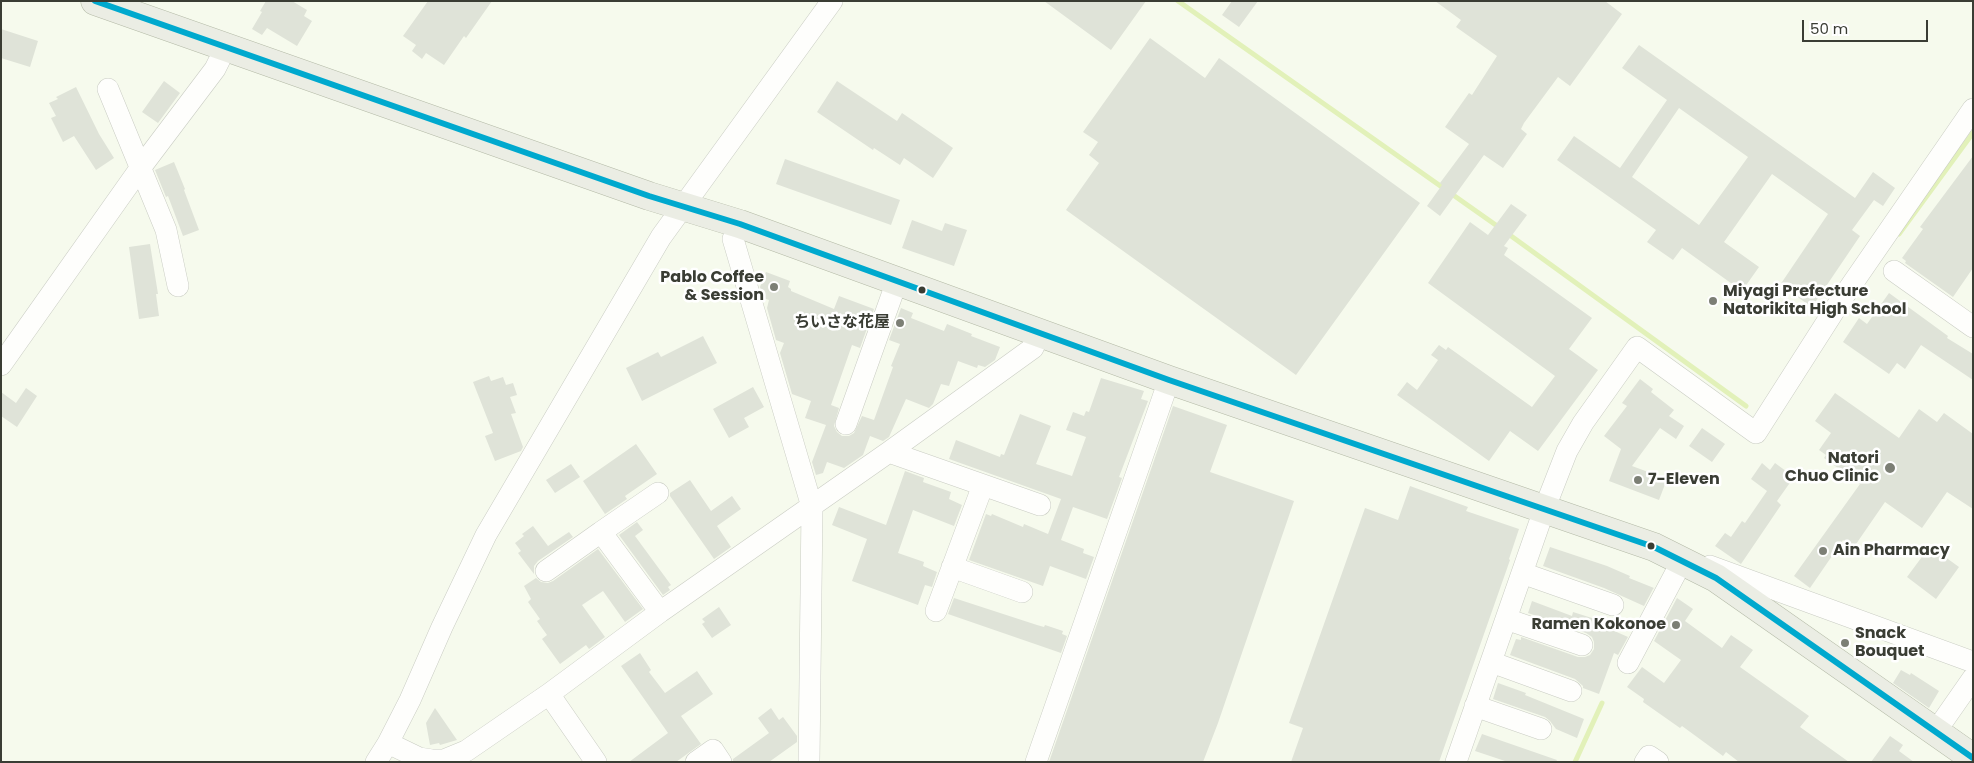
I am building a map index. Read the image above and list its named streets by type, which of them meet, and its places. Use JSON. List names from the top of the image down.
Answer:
{
  "places": [
    "Pablo Coffee & Session",
    "Miyagi Prefecture Natorikita High School",
    "ちいさな花屋",
    "Natori Chuo Clinic",
    "7-Eleven",
    "Ain Pharmacy",
    "Ramen Kokonoe",
    "Snack Bouquet"
  ],
  "scale_bar": "50 m"
}
